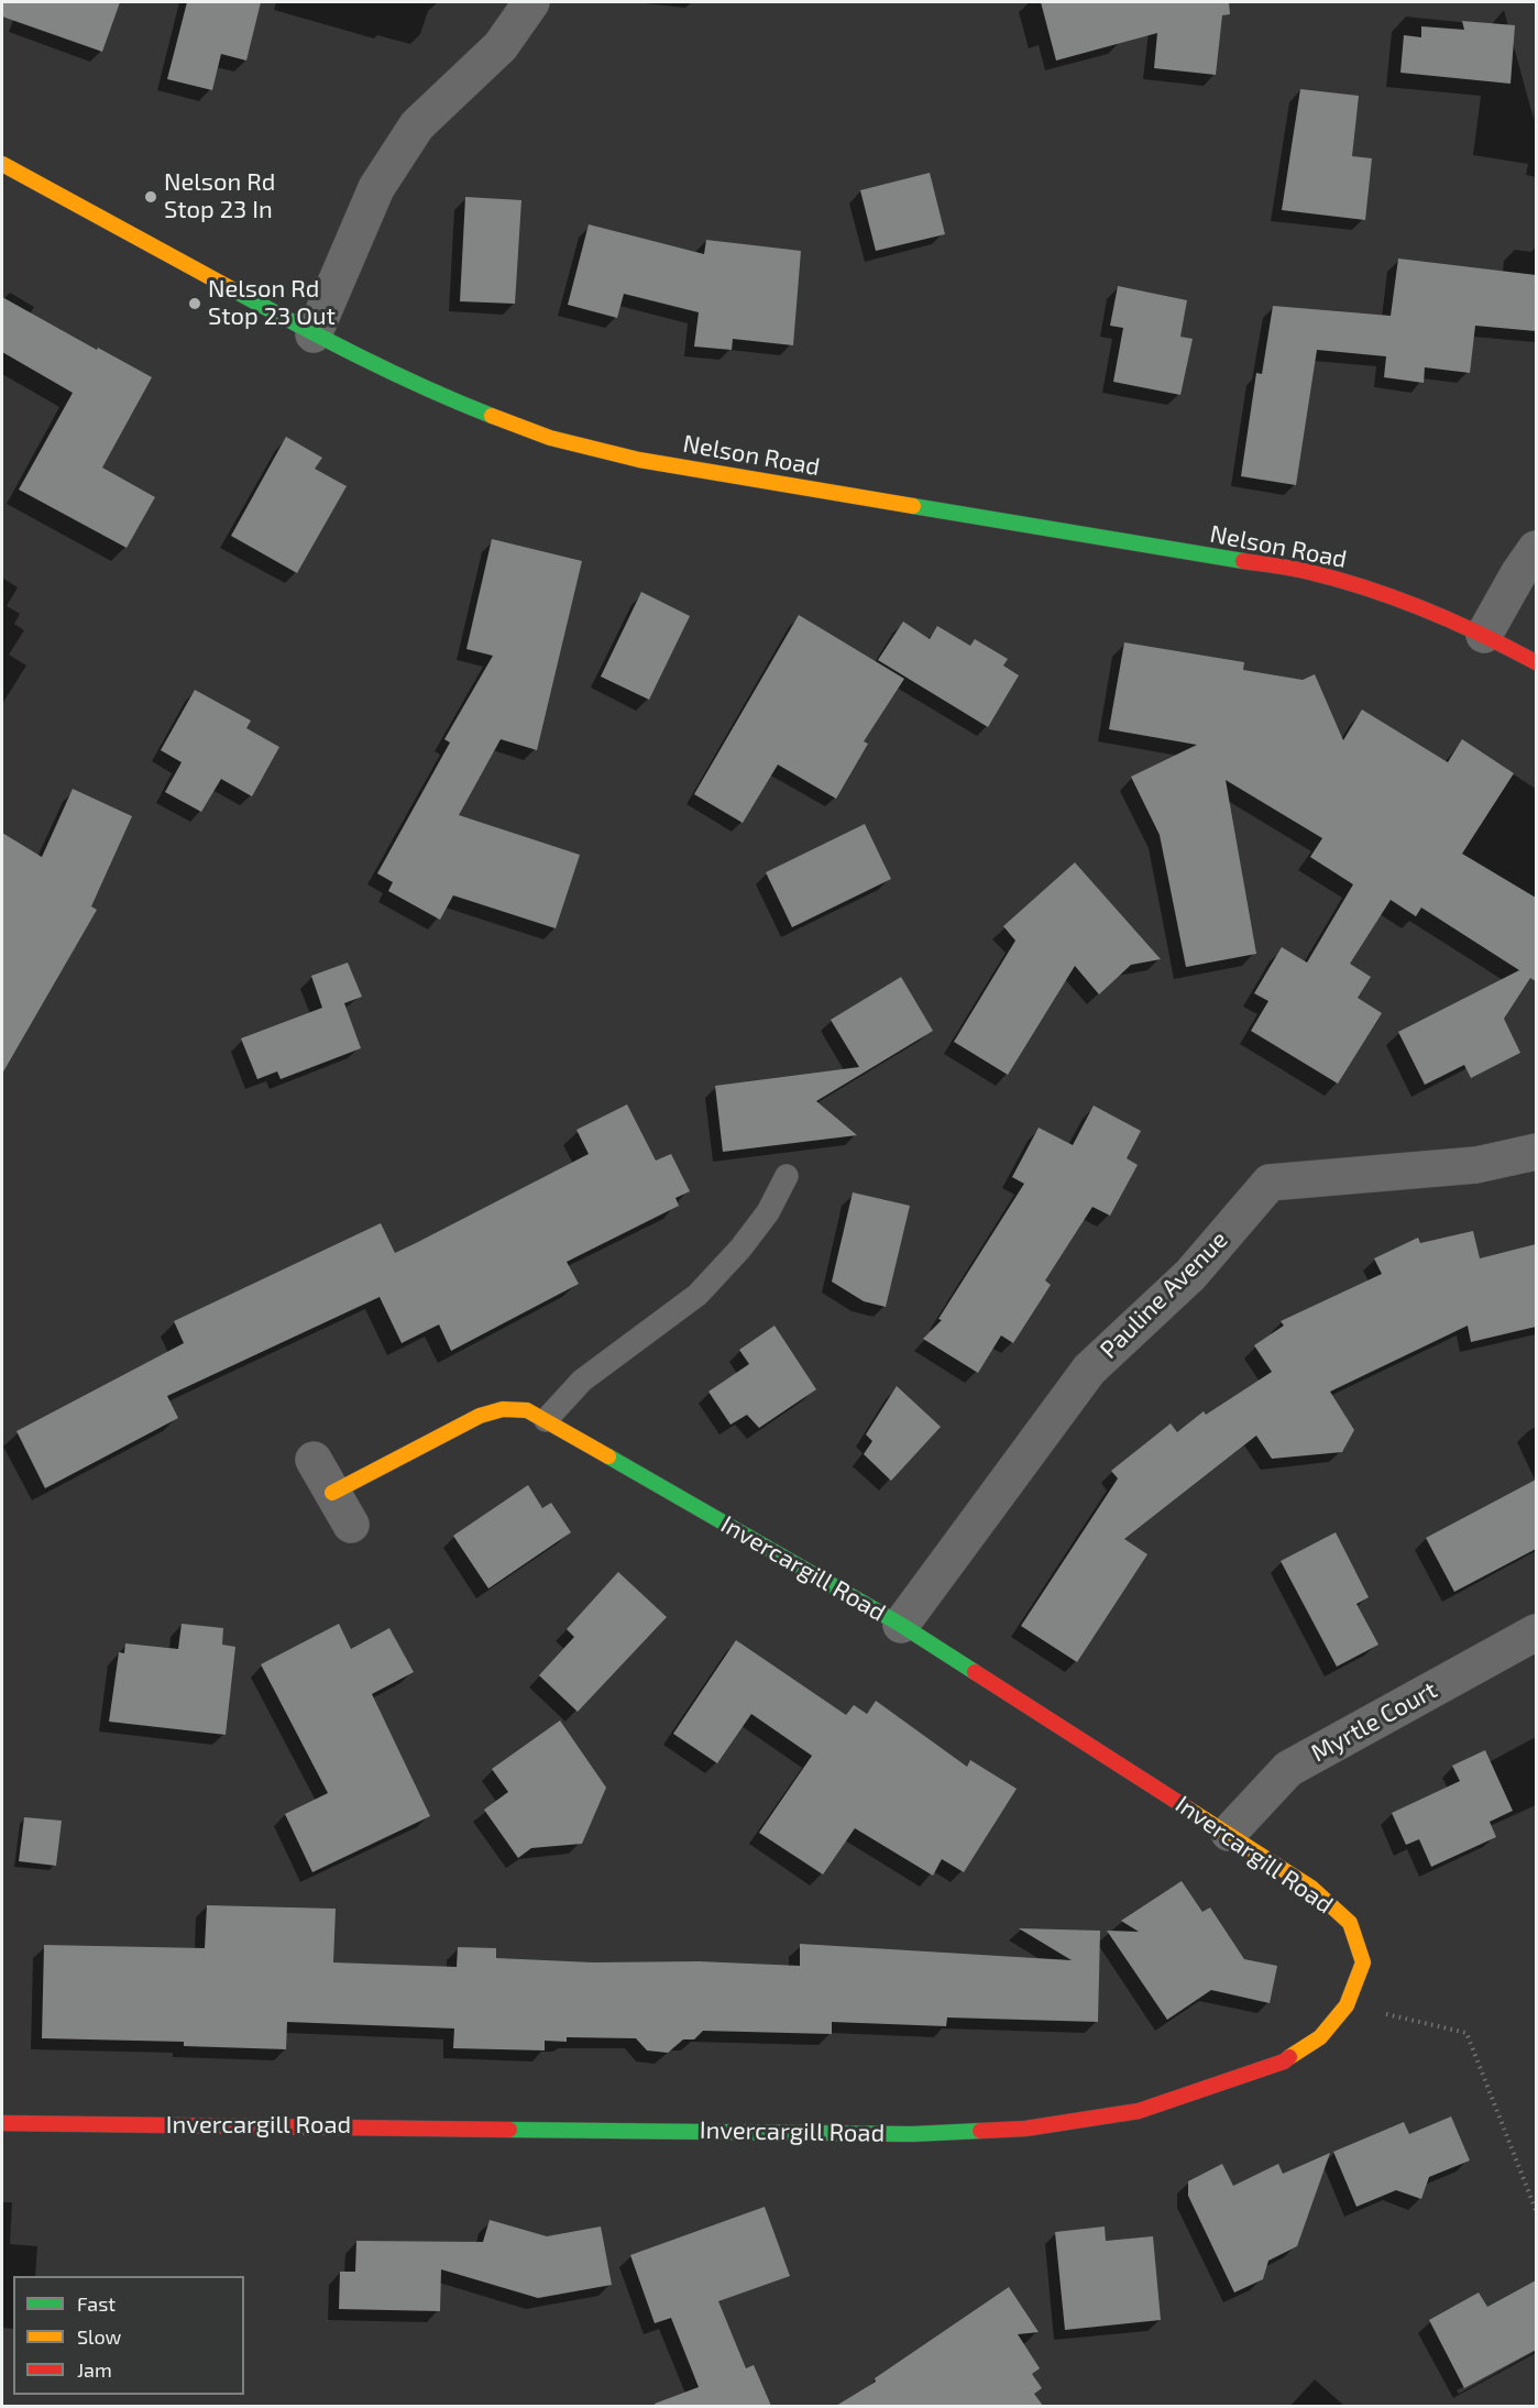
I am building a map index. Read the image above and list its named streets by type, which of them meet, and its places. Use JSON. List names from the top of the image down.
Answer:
{
  "streets": {
    "street": [
      "Nelson Road",
      "Pauline Avenue",
      "Invercargill Road",
      "Myrtle Court"
    ]
  },
  "crossings": [
    ["Pauline Avenue", "Invercargill Road"],
    ["Invercargill Road", "Myrtle Court"]
  ],
  "places": ["Nelson Rd Stop 23 In", "Nelson Rd Stop 23 Out"],
  "legend": ["Fast", "Slow", "Jam"]
}
